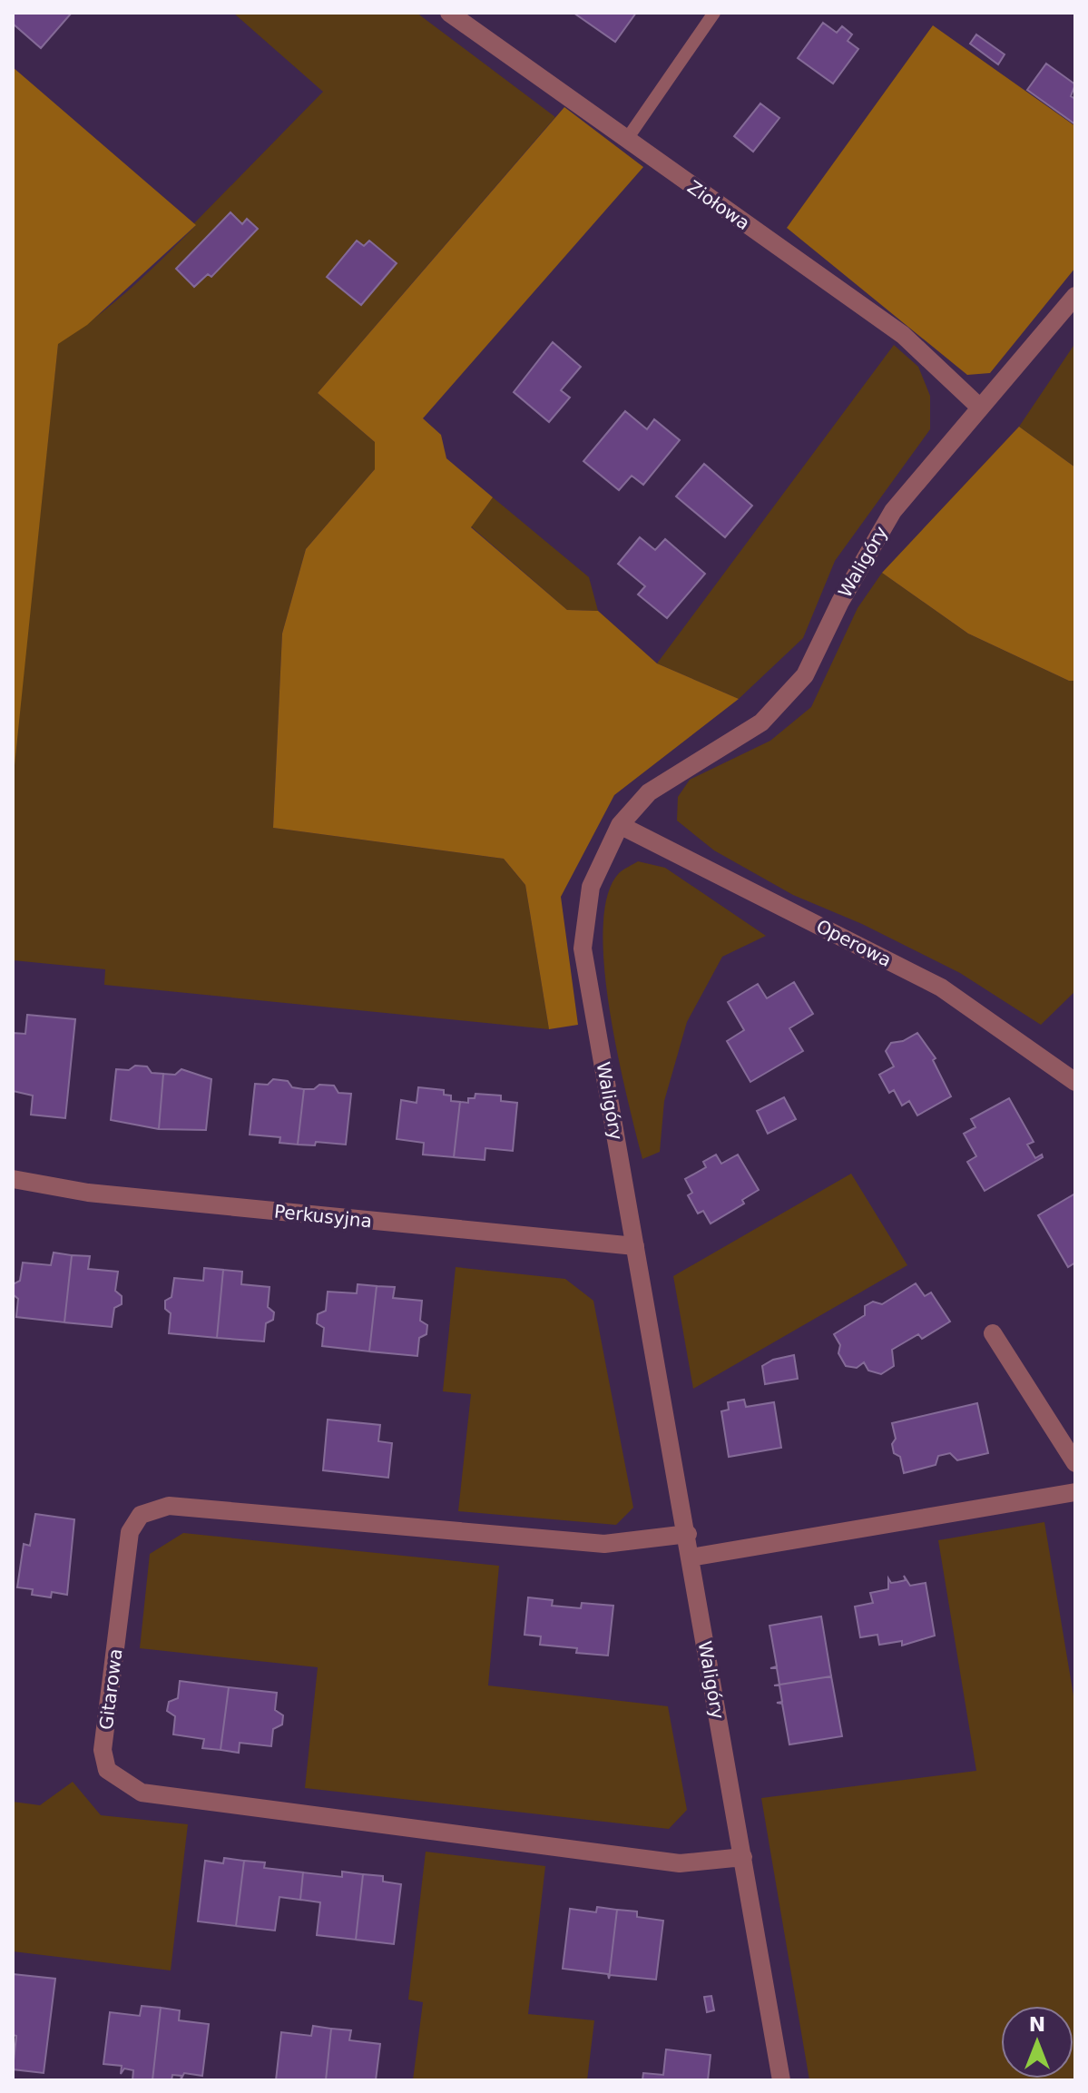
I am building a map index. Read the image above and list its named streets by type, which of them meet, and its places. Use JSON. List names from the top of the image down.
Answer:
{
  "streets": {
    "street": [
      "Ziołowa",
      "Waligóry",
      "Operowa",
      "Perkusyjna",
      "Gitarowa"
    ]
  },
  "crossings": [
    ["Ziołowa", "Waligóry"],
    ["Waligóry", "Operowa"],
    ["Waligóry", "Perkusyjna"],
    ["Waligóry", "Gitarowa"]
  ],
  "north": "top"
}
